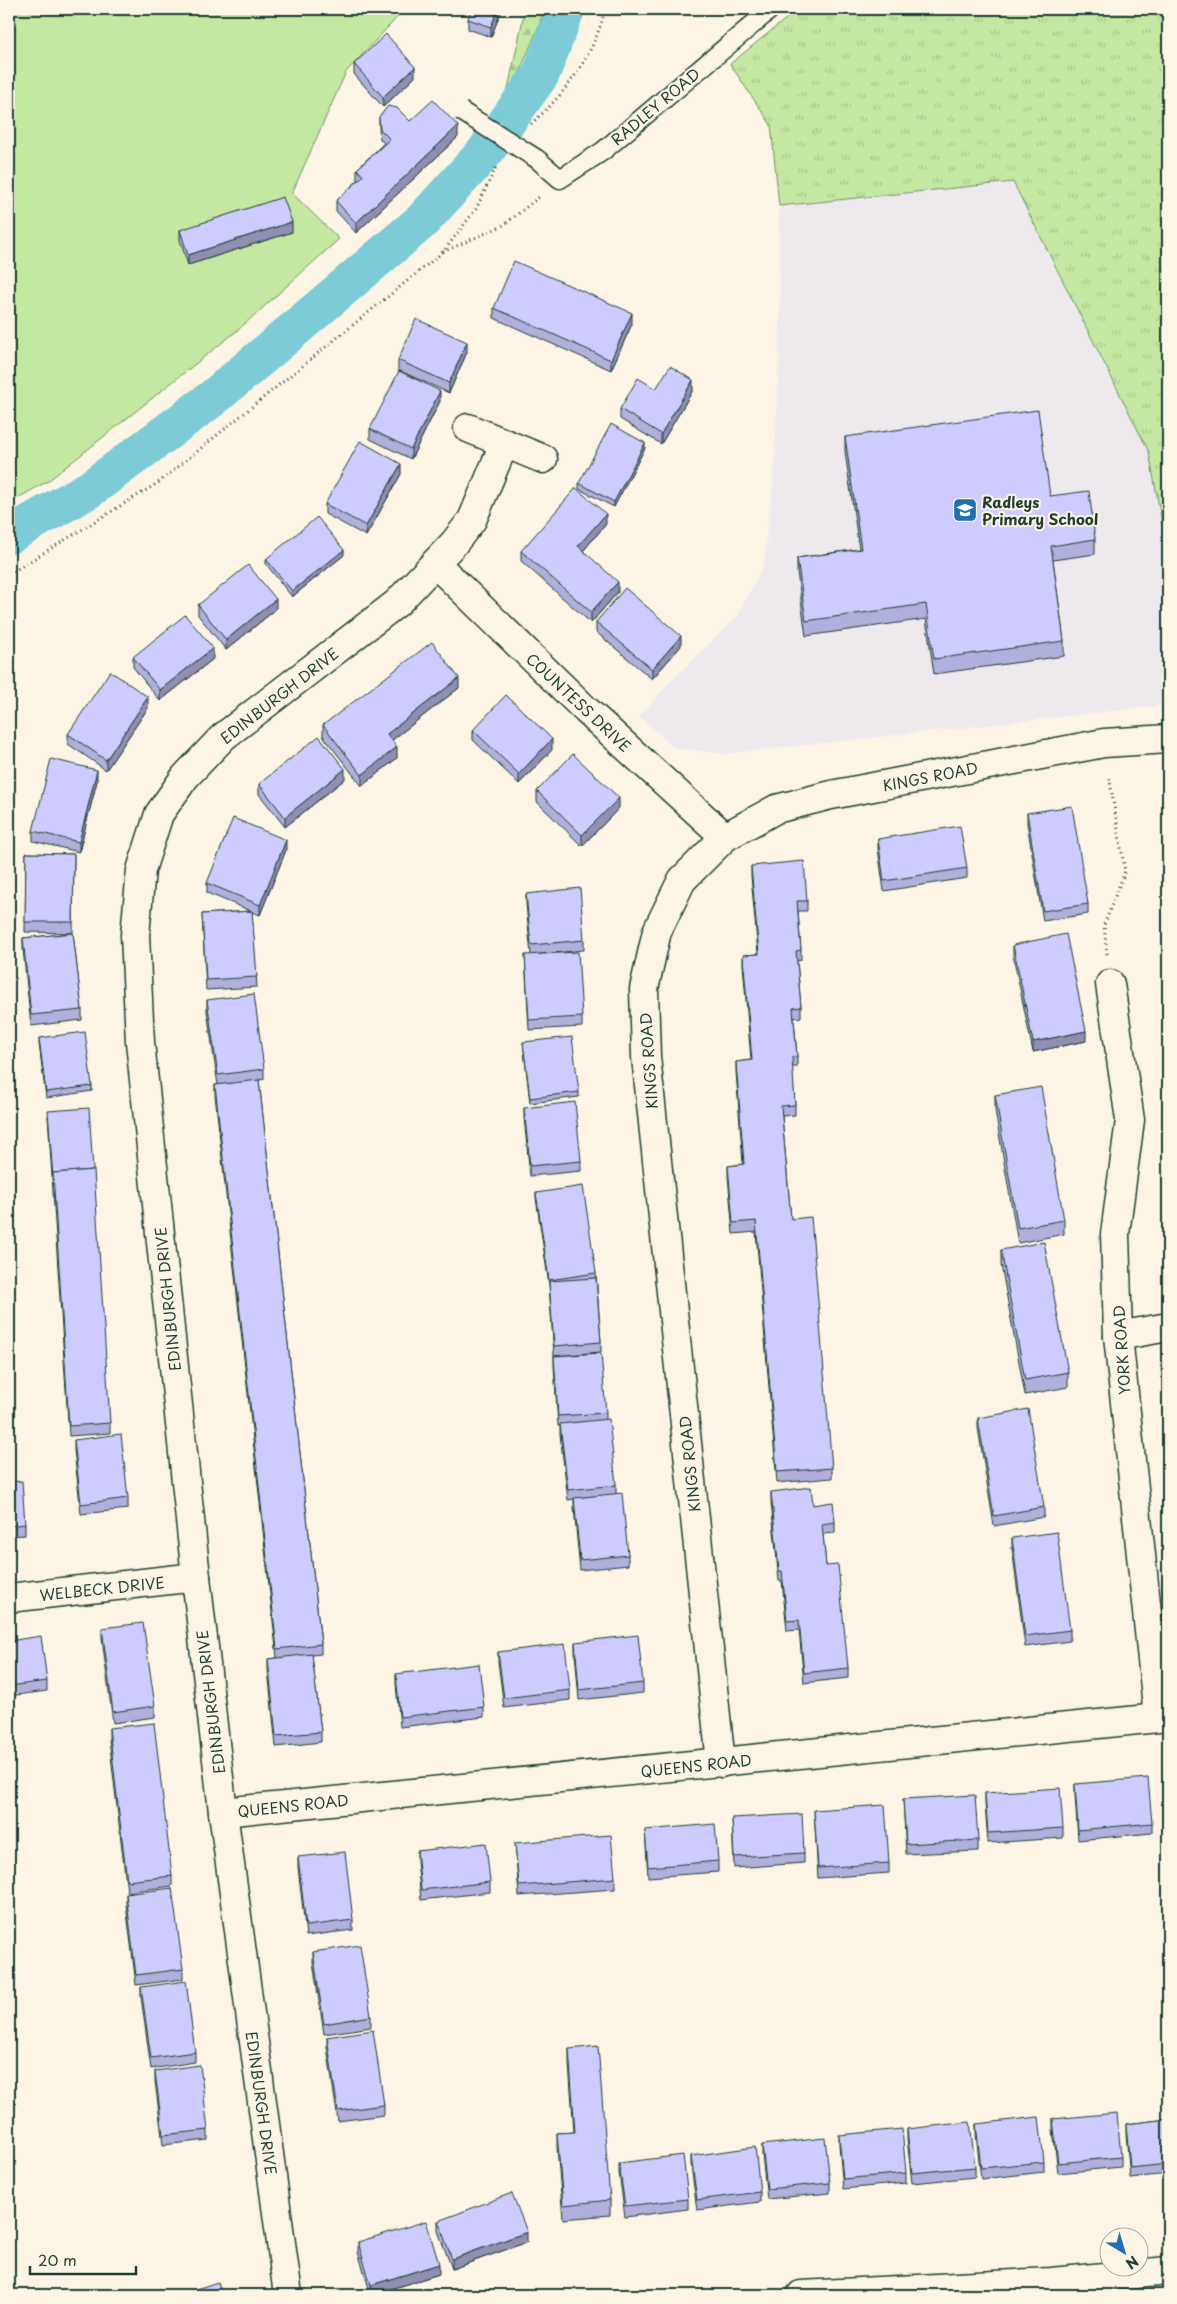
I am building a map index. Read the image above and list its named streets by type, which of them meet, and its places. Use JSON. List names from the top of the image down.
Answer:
{
  "streets": {
    "street": [
      "EDINBURGH DRIVE",
      "COUNTESS DRIVE",
      "KINGS ROAD",
      "YORK ROAD",
      "WELBECK DRIVE",
      "QUEENS ROAD"
    ],
    "lane": ["RADLEY ROAD"]
  },
  "crossings": [
    ["EDINBURGH DRIVE", "COUNTESS DRIVE"],
    ["EDINBURGH DRIVE", "WELBECK DRIVE"],
    ["EDINBURGH DRIVE", "QUEENS ROAD"],
    ["COUNTESS DRIVE", "KINGS ROAD"],
    ["KINGS ROAD", "QUEENS ROAD"],
    ["YORK ROAD", "QUEENS ROAD"]
  ],
  "places": {
    "school or university": ["Radleys Primary School"]
  },
  "scale_bar": "20 m",
  "north": "bottom right"
}
